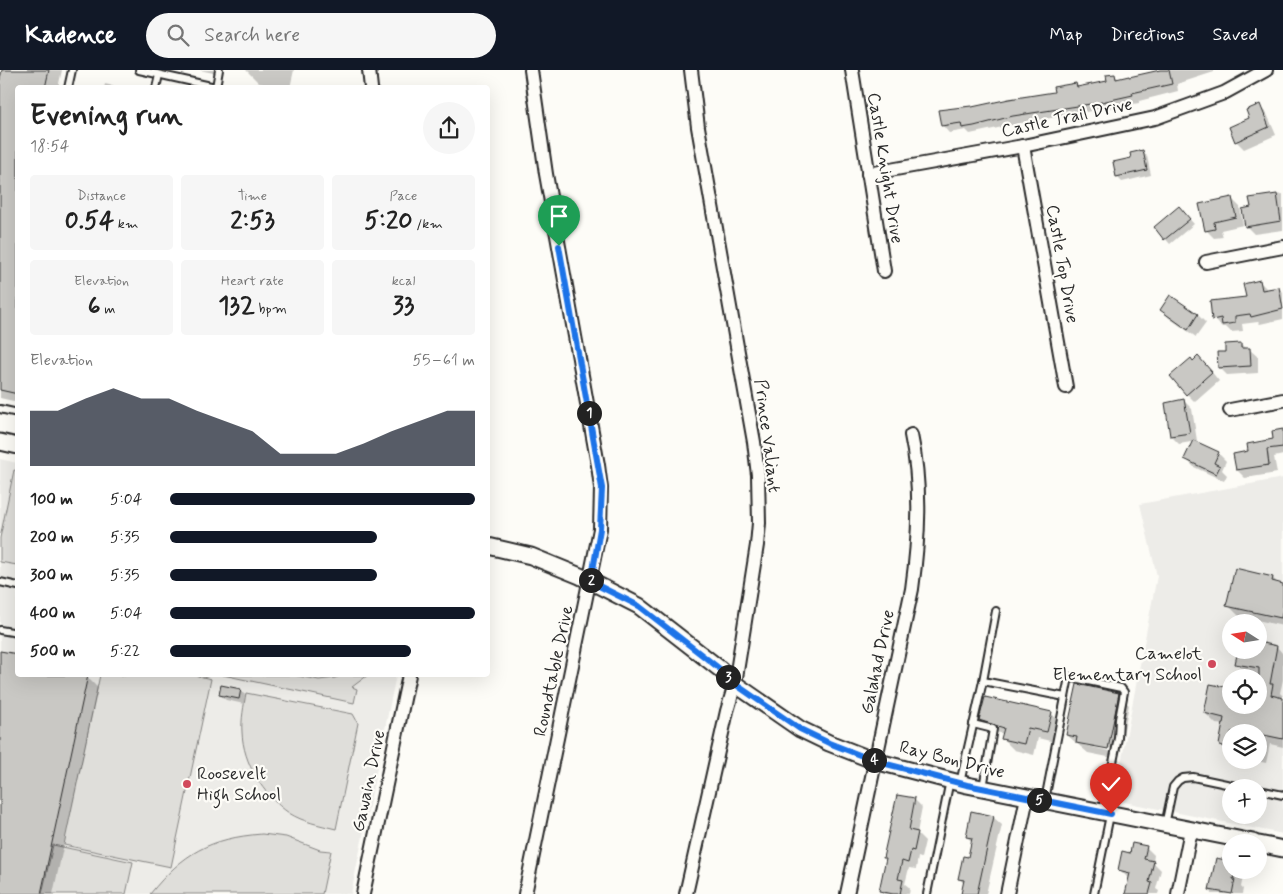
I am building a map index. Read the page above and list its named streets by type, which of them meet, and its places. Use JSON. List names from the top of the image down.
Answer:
{
  "streets": {
    "street": [
      "Castle Trail Drive",
      "Castle Knight Drive",
      "Castle Top Drive",
      "Prince Valiant",
      "Galahad Drive",
      "Roundtable Drive",
      "Ray Bon Drive",
      "Gawain Drive"
    ]
  },
  "crossings": [
    ["Castle Trail Drive", "Castle Knight Drive"],
    ["Castle Trail Drive", "Castle Top Drive"],
    ["Prince Valiant", "Ray Bon Drive"],
    ["Galahad Drive", "Ray Bon Drive"],
    ["Roundtable Drive", "Ray Bon Drive"]
  ],
  "places": ["Camelot Elementary School", "Roosevelt High School"],
  "north": "left",
  "page": {
    "header": "Kadence",
    "search": "Search here",
    "nav": ["Map", "Directions", "Saved"],
    "heading": ["Evening run", "18:54"],
    "stats": [
      ["Distance", "0.54 km"],
      ["Time", "2:53"],
      ["Pace", "5:20 /km"],
      ["Elevation", "6 m"],
      ["Heart rate", "132 bpm"],
      ["kcal", "33"]
    ],
    "chart": ["Elevation", "55–61 m"],
    "pins": [
      "1",
      "2",
      "3",
      "4",
      "5"
    ],
    "list": [
      {
        "name": "100 m",
        "note": "5:04"
      },
      {
        "name": "200 m",
        "note": "5:35"
      },
      {
        "name": "300 m",
        "note": "5:35"
      },
      {
        "name": "400 m",
        "note": "5:04"
      },
      {
        "name": "500 m",
        "note": "5:22"
      }
    ],
    "map_buttons": ["+", "−"]
  }
}
